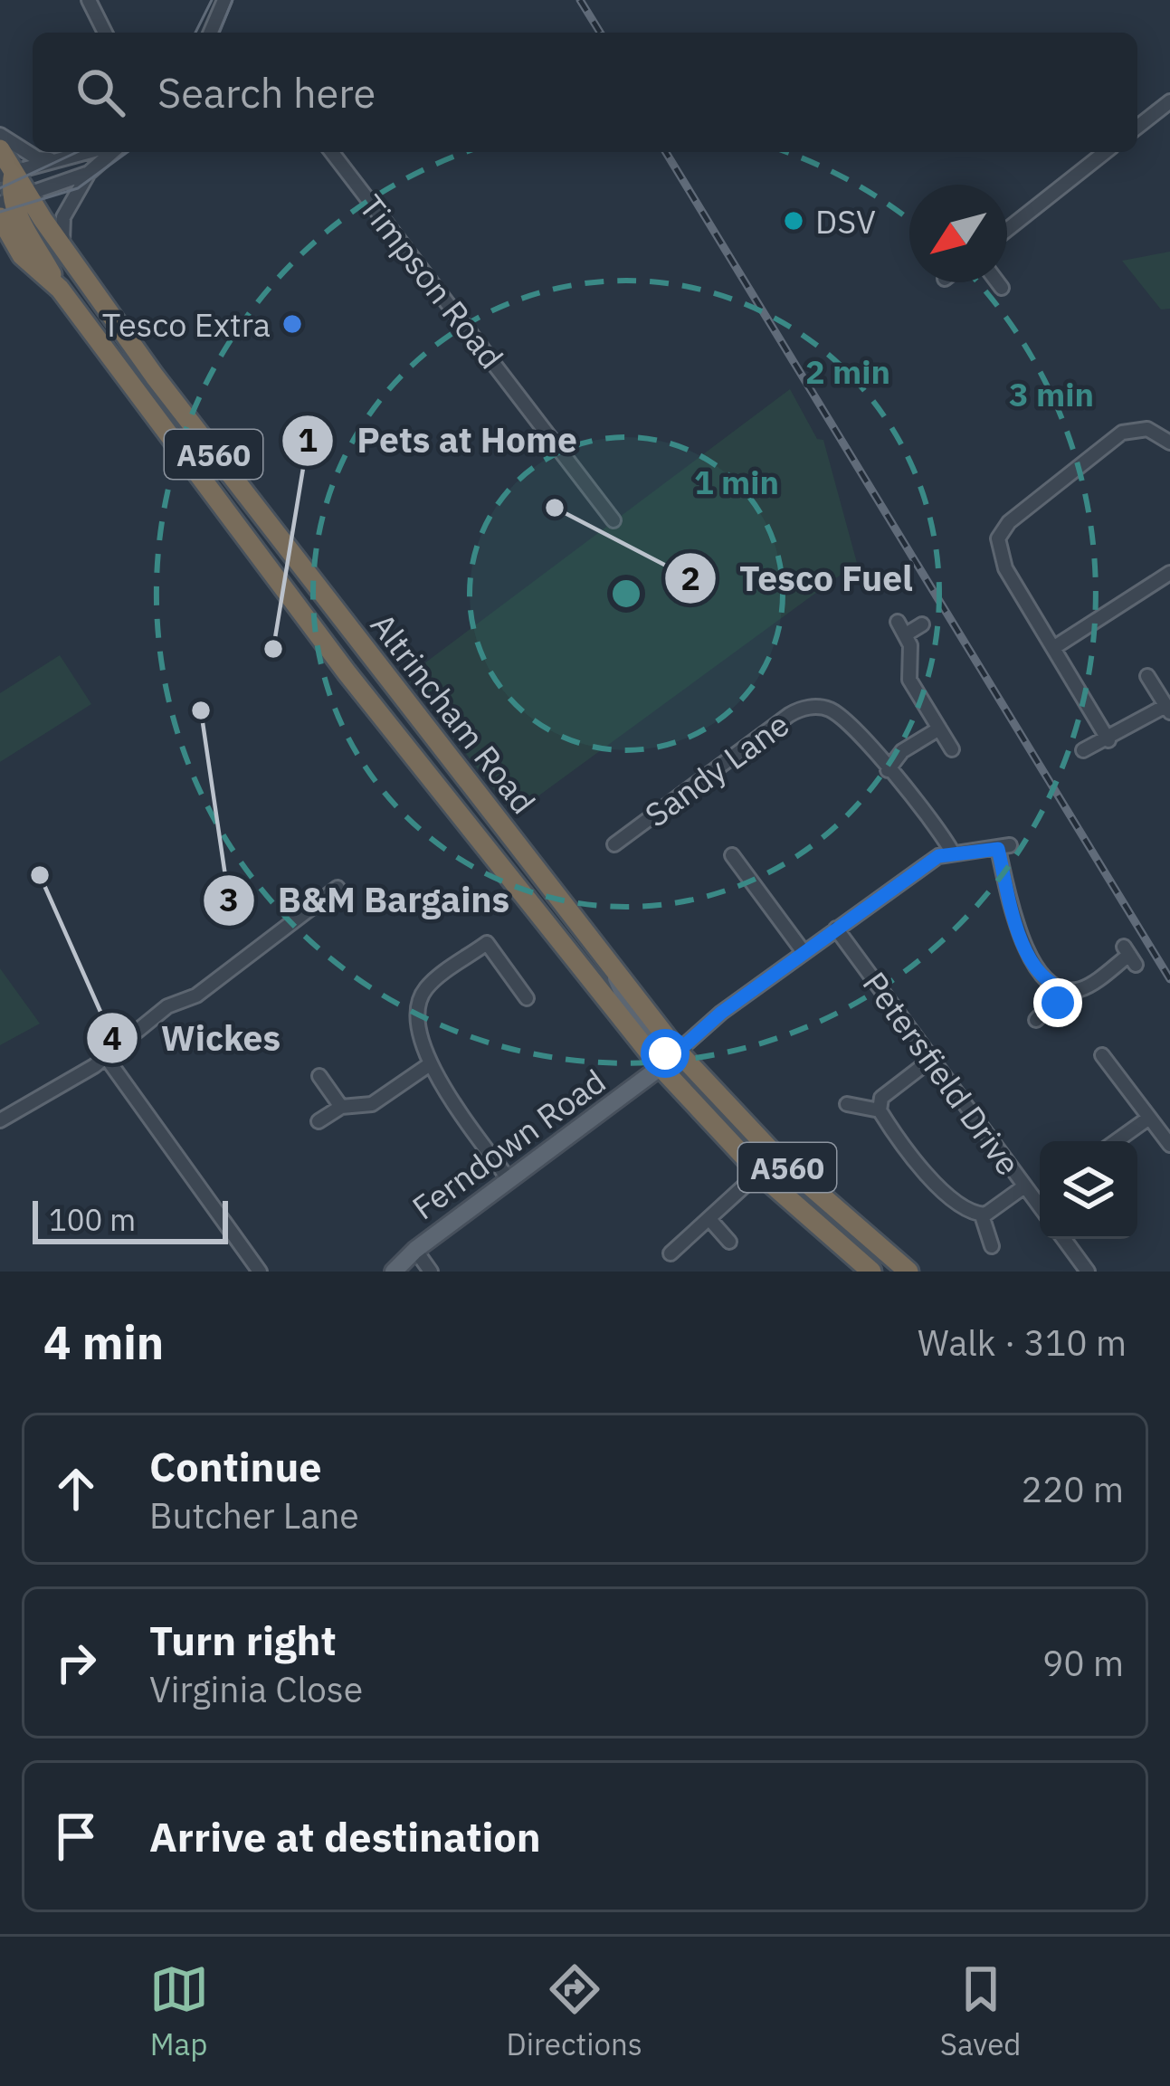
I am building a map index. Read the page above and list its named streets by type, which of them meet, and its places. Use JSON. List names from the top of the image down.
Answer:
{
  "streets": {
    "highway": ["A560", "Altrincham Road"],
    "main road": ["Ferndown Road"],
    "street": ["Timpson Road", "Sandy Lane", "Petersfield Drive"]
  },
  "crossings": [
    ["Altrincham Road", "Ferndown Road"]
  ],
  "places": [
    "DSV",
    "Tesco Extra",
    "Tesco Fuel",
    "Pets at Home",
    "B&M Bargains",
    "Wickes"
  ],
  "scale_bar": "100 m",
  "north": "bottom left",
  "page": {
    "search": "Search here",
    "scale": "100 m",
    "heading": ["4 min", "Walk · 310 m"],
    "list": [
      ["Continue", "Butcher Lane", "220 m"],
      ["Turn right", "Virginia Close", "90 m"],
      "Arrive at destination"
    ],
    "nav": ["Map", "Directions", "Saved"]
  },
  "rings": ["2 min", "3 min", "1 min"]
}
